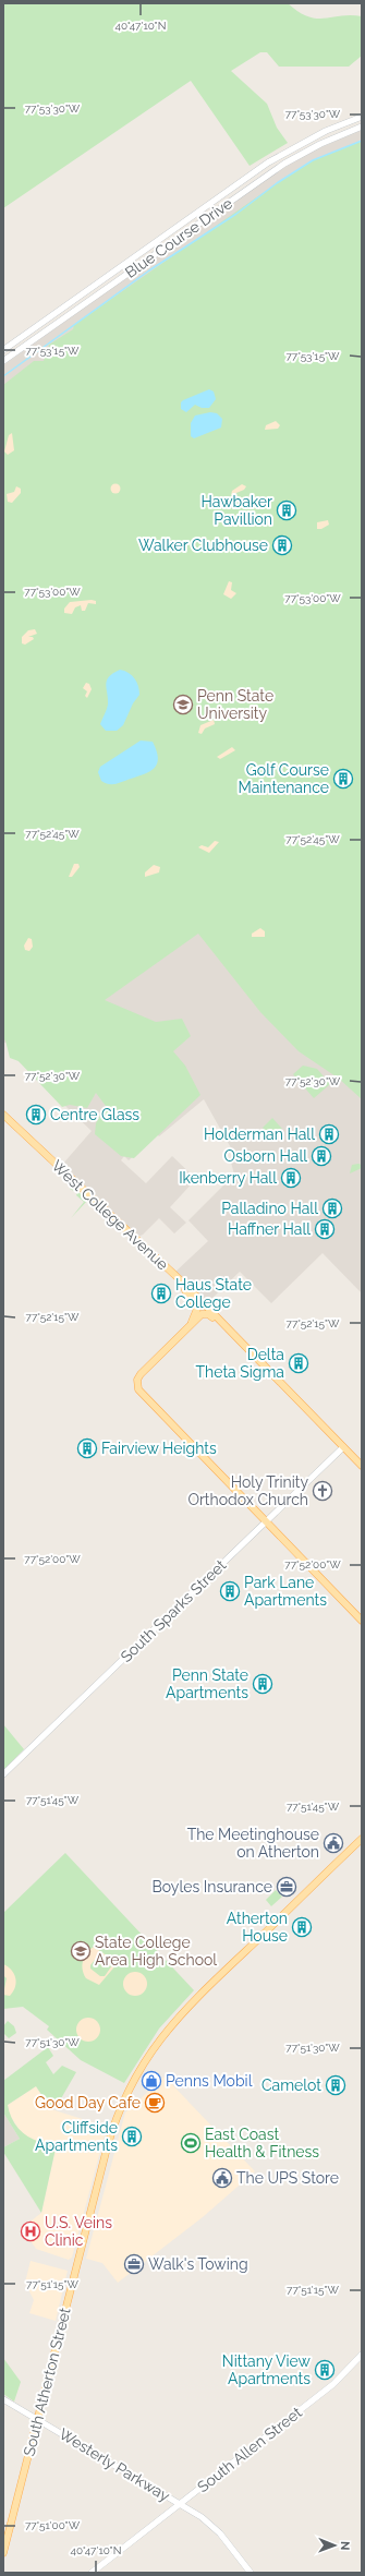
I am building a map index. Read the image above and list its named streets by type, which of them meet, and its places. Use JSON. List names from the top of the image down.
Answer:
{
  "streets": {
    "main road": [
      "Blue Course Drive",
      "West College Avenue",
      "South Sparks Street",
      "South Atherton Street",
      "South Allen Street",
      "Westerly Parkway"
    ]
  },
  "crossings": [
    ["West College Avenue", "South Sparks Street"],
    ["South Atherton Street", "Westerly Parkway"],
    ["South Allen Street", "Westerly Parkway"]
  ],
  "places": {
    "building": [
      "Hawbaker Pavillion",
      "Walker Clubhouse",
      "Golf Course Maintenance",
      "Centre Glass",
      "Holderman Hall",
      "Osborn Hall",
      "Ikenberry Hall",
      "Palladino Hall",
      "Haffner Hall",
      "Haus State College",
      "Delta Theta Sigma",
      "Fairview Heights",
      "Park Lane Apartments",
      "Penn State Apartments",
      "Atherton House",
      "Camelot",
      "Cliffside Apartments",
      "Nittany View Apartments"
    ],
    "school or university": ["Penn State University", "State College Area High School"],
    "church": ["Holy Trinity Orthodox Church"],
    "public building": ["The Meetinghouse on Atherton", "The UPS Store"],
    "office": ["Boyles Insurance", "Walk's Towing"],
    "shop": ["Penns Mobil"],
    "cafe": ["Good Day Cafe"],
    "sports": ["East Coast Health & Fitness"],
    "hospital": ["U.S. Veins Clinic"]
  },
  "north": "right",
  "coordinates": [
    "40°47'10\"N",
    "77°53'30\"W",
    "77°53'15\"W",
    "77°53'00\"W",
    "77°52'45\"W",
    "77°52'30\"W",
    "77°52'15\"W",
    "77°52'00\"W",
    "77°51'45\"W",
    "77°51'30\"W",
    "77°51'15\"W",
    "77°51'00\"W"
  ]
}
